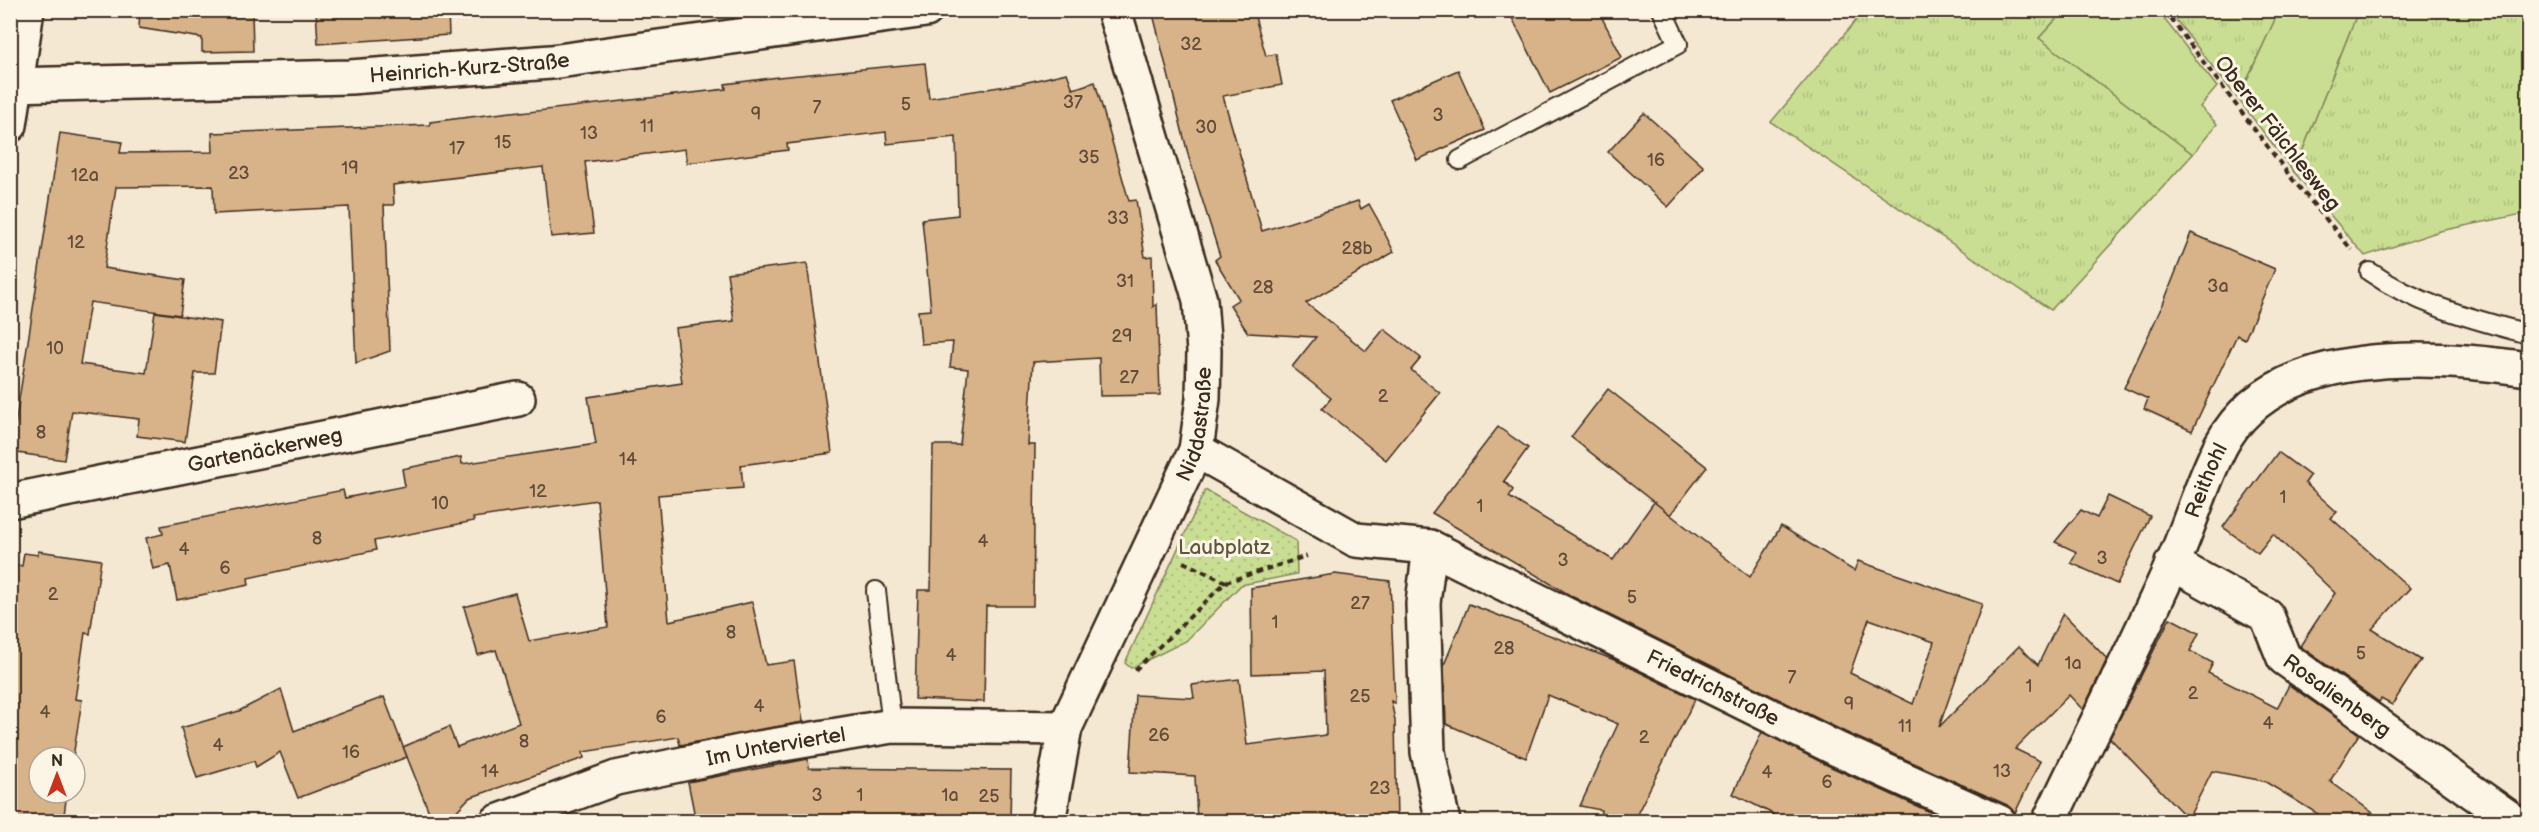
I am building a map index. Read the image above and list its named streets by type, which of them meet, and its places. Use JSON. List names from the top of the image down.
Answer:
{
  "streets": {
    "street": [
      "Heinrich-Kurz-Straße",
      "Niddastraße",
      "Gartenäckerweg",
      "Reithohl",
      "Friedrichstraße",
      "Rosalienberg",
      "Im Unterviertel"
    ],
    "path": ["Oberer Fälchlesweg"]
  },
  "crossings": [
    ["Niddastraße", "Im Unterviertel"],
    ["Reithohl", "Rosalienberg"]
  ],
  "parks": ["Laubplatz"],
  "house_numbers": [
    "32",
    "37",
    "5",
    "7",
    "9",
    "3",
    "11",
    "30",
    "13",
    "15",
    "17",
    "35",
    "16",
    "19",
    "23",
    "12a",
    "33",
    "12",
    "28b",
    "31",
    "3a",
    "28",
    "29",
    "10",
    "27",
    "2",
    "8",
    "14",
    "12",
    "1",
    "10",
    "1",
    "8",
    "4",
    "4",
    "3",
    "3",
    "6",
    "2",
    "5",
    "27",
    "1",
    "8",
    "28",
    "5",
    "4",
    "1a",
    "7",
    "1",
    "2",
    "25",
    "9",
    "4",
    "4",
    "6",
    "4",
    "11",
    "26",
    "2",
    "8",
    "4",
    "16",
    "14",
    "13",
    "4",
    "6",
    "23",
    "3",
    "1",
    "1a",
    "25"
  ],
  "north": "top"
}
